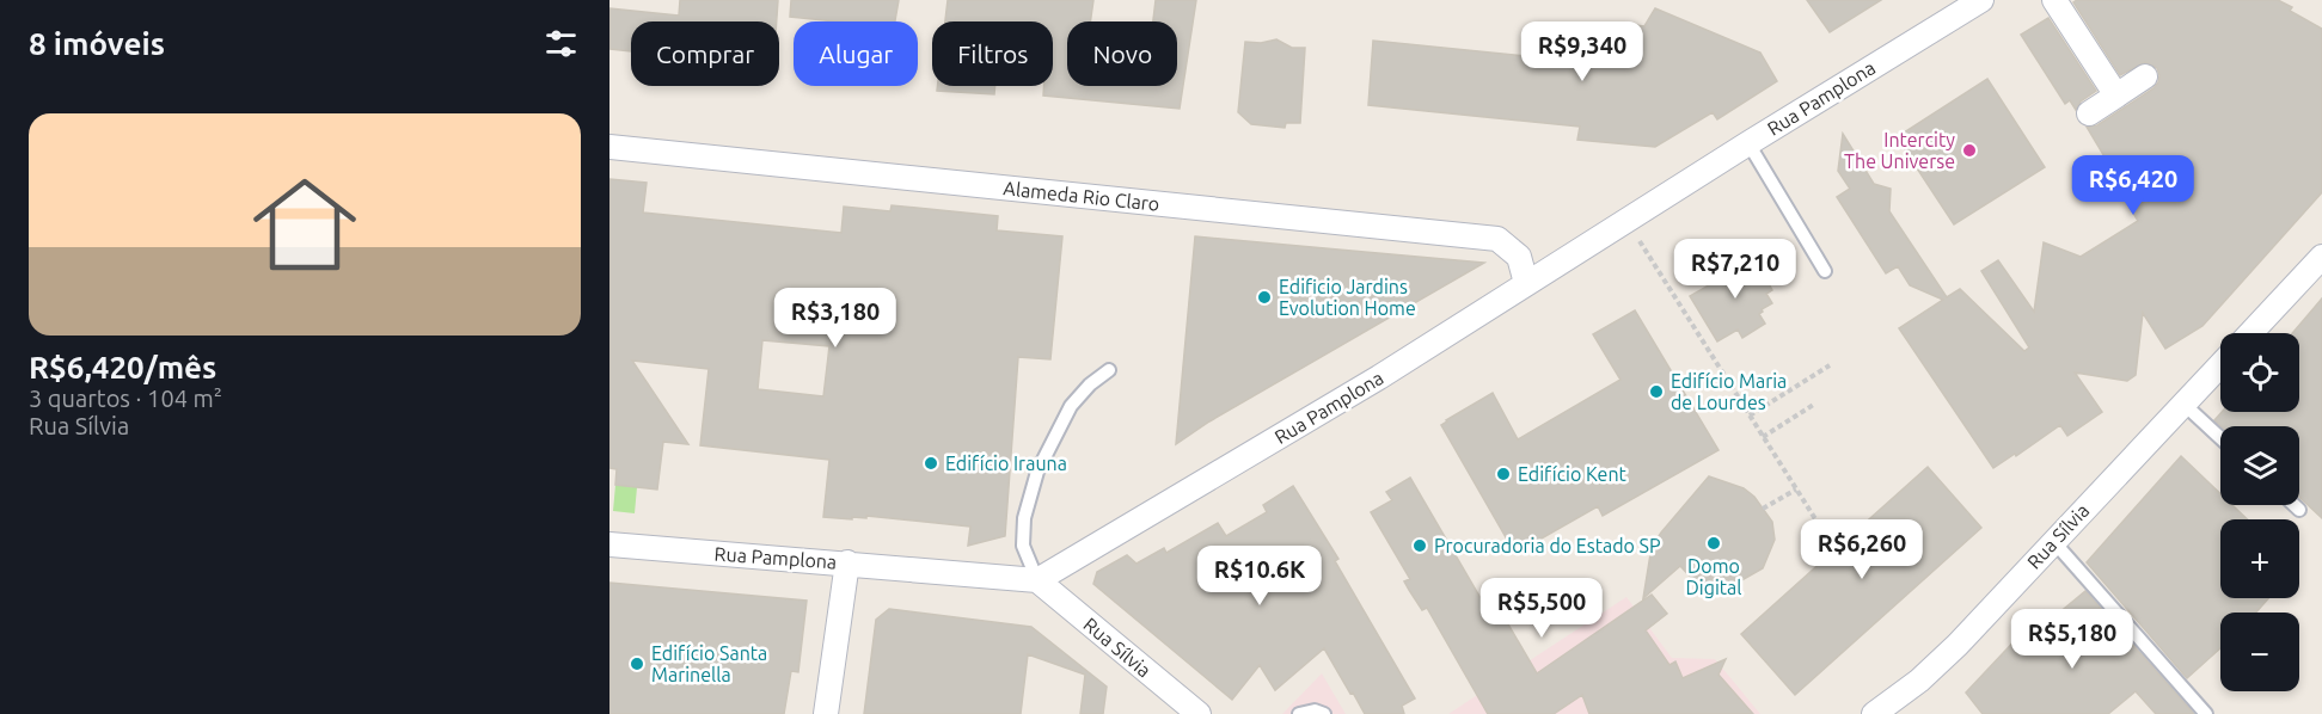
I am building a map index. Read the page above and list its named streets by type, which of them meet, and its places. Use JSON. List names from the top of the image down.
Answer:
{
  "streets": {
    "street": ["Rua Pamplona", "Alameda Rio Claro", "Rua Sílvia"]
  },
  "crossings": [
    ["Rua Pamplona", "Alameda Rio Claro"],
    ["Rua Pamplona", "Rua Sílvia"]
  ],
  "places": [
    "Intercity The Universe",
    "Edificio Jardins Evolution Home",
    "Edifício Maria de Lourdes",
    "Edifício Irauna",
    "Edifício Kent",
    "Domo Digital",
    "Procuradoria do Estado SP",
    "Edifício Santa Marinella"
  ],
  "page": {
    "heading": "8 imóveis",
    "price": [
      "R$9,340",
      "R$6,420",
      "R$7,210",
      "R$3,180",
      "R$6,260",
      "R$10.6K",
      "R$5,500",
      "R$5,180"
    ],
    "chip": [
      "Comprar",
      "Alugar",
      "Filtros",
      "Novo"
    ],
    "list": [
      {
        "name": "R$6,420/mês",
        "note": "3 quartos · 104 m² · Rua Sílvia"
      }
    ],
    "map_buttons": ["+", "−"]
  }
}
